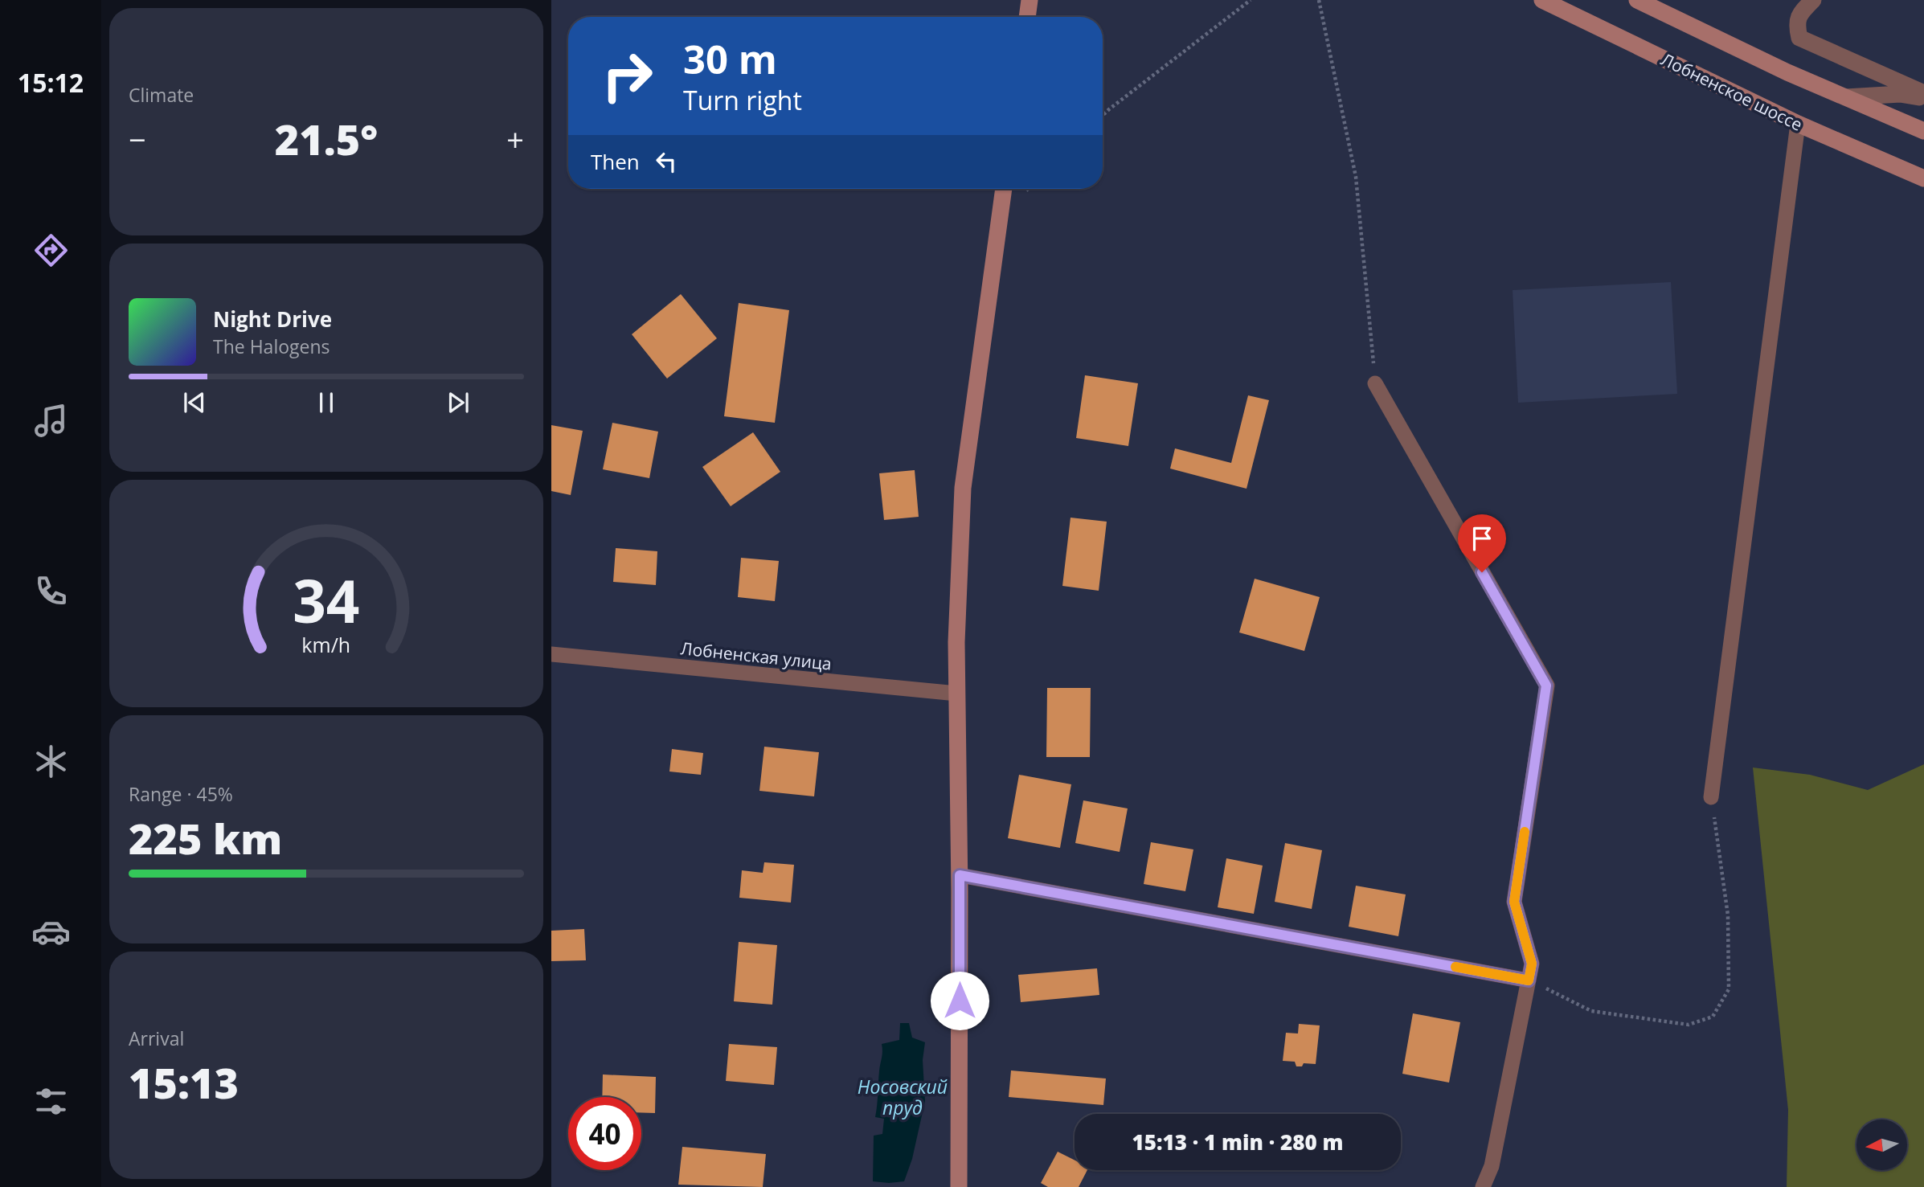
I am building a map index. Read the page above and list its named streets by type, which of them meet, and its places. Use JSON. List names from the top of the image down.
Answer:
{
  "streets": {
    "street": ["Лобненское шоссе"],
    "lane": ["Лобненская улица"]
  },
  "water": ["Носовский пруд"],
  "north": "left",
  "page": {
    "tabs": "15:12",
    "tile": [
      "Climate",
      ["Range · 45%", "225 km"],
      ["Arrival", "15:13"]
    ],
    "turn": ["30 m", "Turn right"],
    "heat": ["−", "21.5°", "+"],
    "then": "Then",
    "song": ["Night Drive", "The Halogens"],
    "limit": "40",
    "trip": "15:13 · 1 min · 280 m",
    "gauge": ["34", "km/h"]
  }
}
